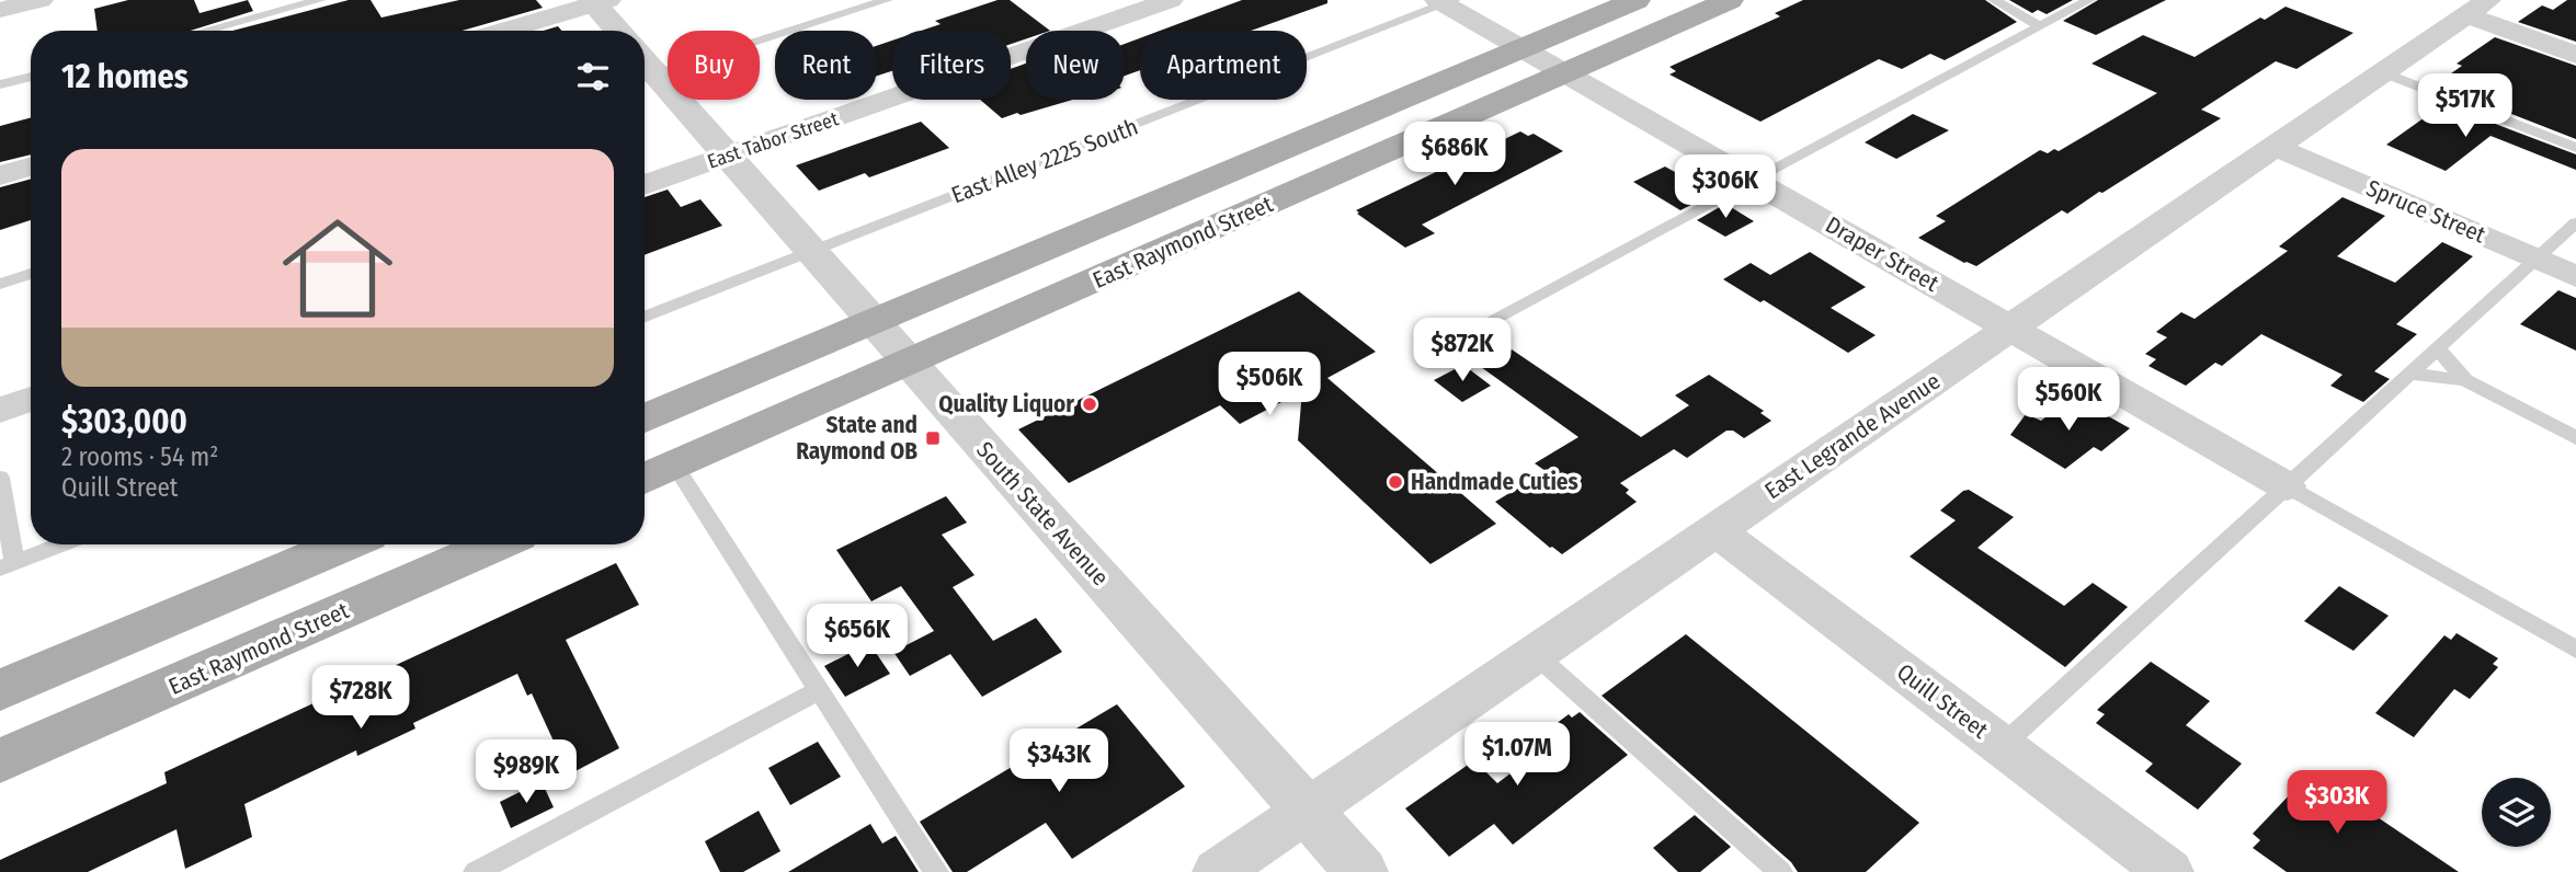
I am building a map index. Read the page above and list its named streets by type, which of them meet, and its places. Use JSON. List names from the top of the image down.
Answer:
{
  "streets": {
    "main road": ["East Raymond Street"],
    "street": [
      "East Tabor Street",
      "Spruce Street",
      "Draper Street",
      "East Legrande Avenue",
      "South State Avenue",
      "Quill Street"
    ],
    "lane": ["East Alley 2225 South"]
  },
  "crossings": [
    ["East Tabor Street", "South State Avenue"],
    ["East Alley 2225 South", "Draper Street"],
    ["East Alley 2225 South", "South State Avenue"],
    ["Spruce Street", "East Legrande Avenue"],
    ["East Raymond Street", "Draper Street"],
    ["East Raymond Street", "South State Avenue"],
    ["Draper Street", "East Legrande Avenue"],
    ["East Legrande Avenue", "South State Avenue"],
    ["East Legrande Avenue", "Quill Street"]
  ],
  "places": {
    "other": ["Quality Liquor", "Handmade Cuties"],
    "transit": ["State and Raymond OB"]
  },
  "page": {
    "chip": [
      "Buy",
      "Rent",
      "Filters",
      "New",
      "Apartment"
    ],
    "heading": "12 homes",
    "price": [
      "$517K",
      "$686K",
      "$306K",
      "$872K",
      "$506K",
      "$560K",
      "$656K",
      "$728K",
      "$1.07M",
      "$343K",
      "$989K",
      "$303K"
    ],
    "list": [
      {
        "name": "$303,000",
        "note": "2 rooms · 54 m² · Quill Street"
      }
    ]
  }
}
